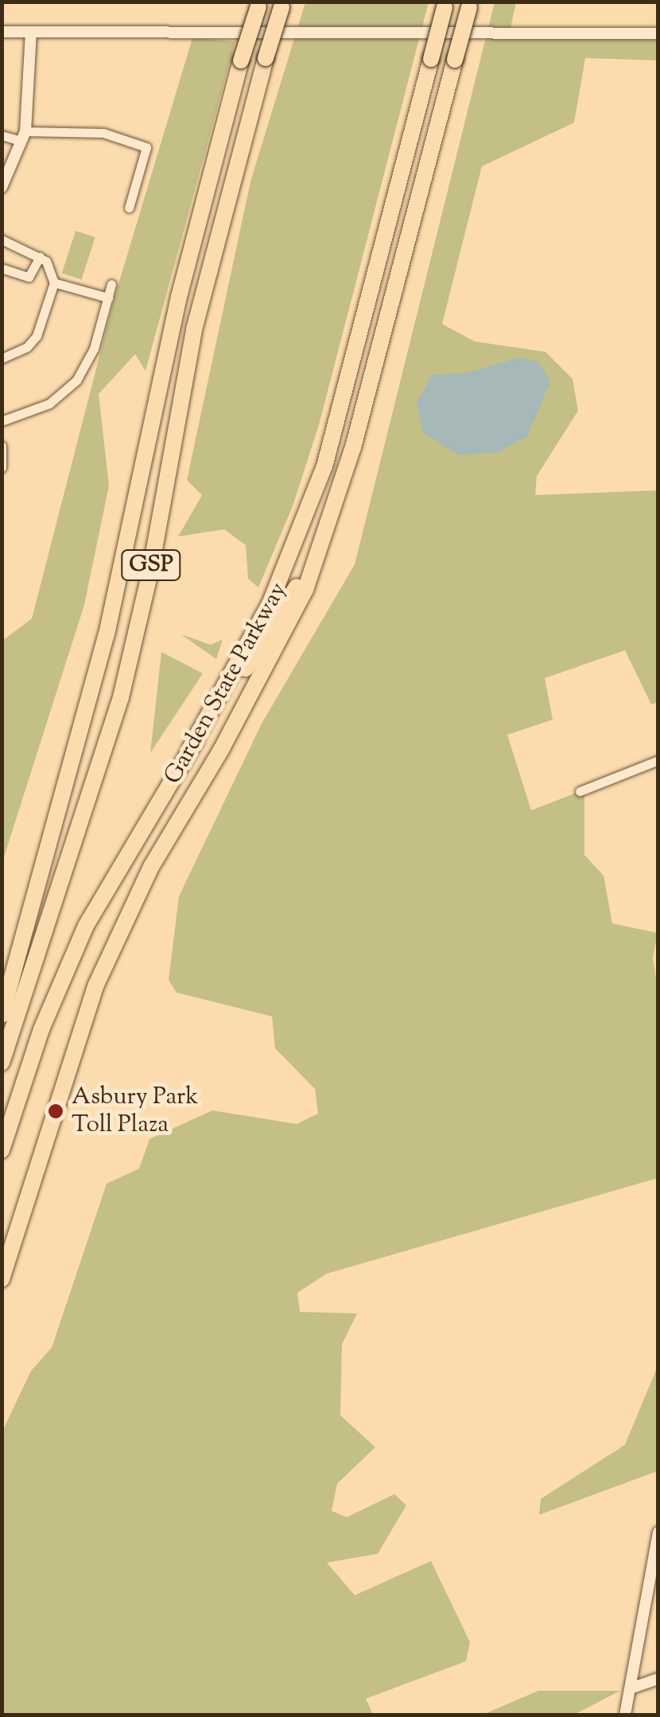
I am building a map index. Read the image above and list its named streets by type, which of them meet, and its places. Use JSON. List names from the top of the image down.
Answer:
{
  "streets": {
    "highway": ["GSP", "Garden State Parkway"]
  },
  "places": ["Asbury Park Toll Plaza"]
}
